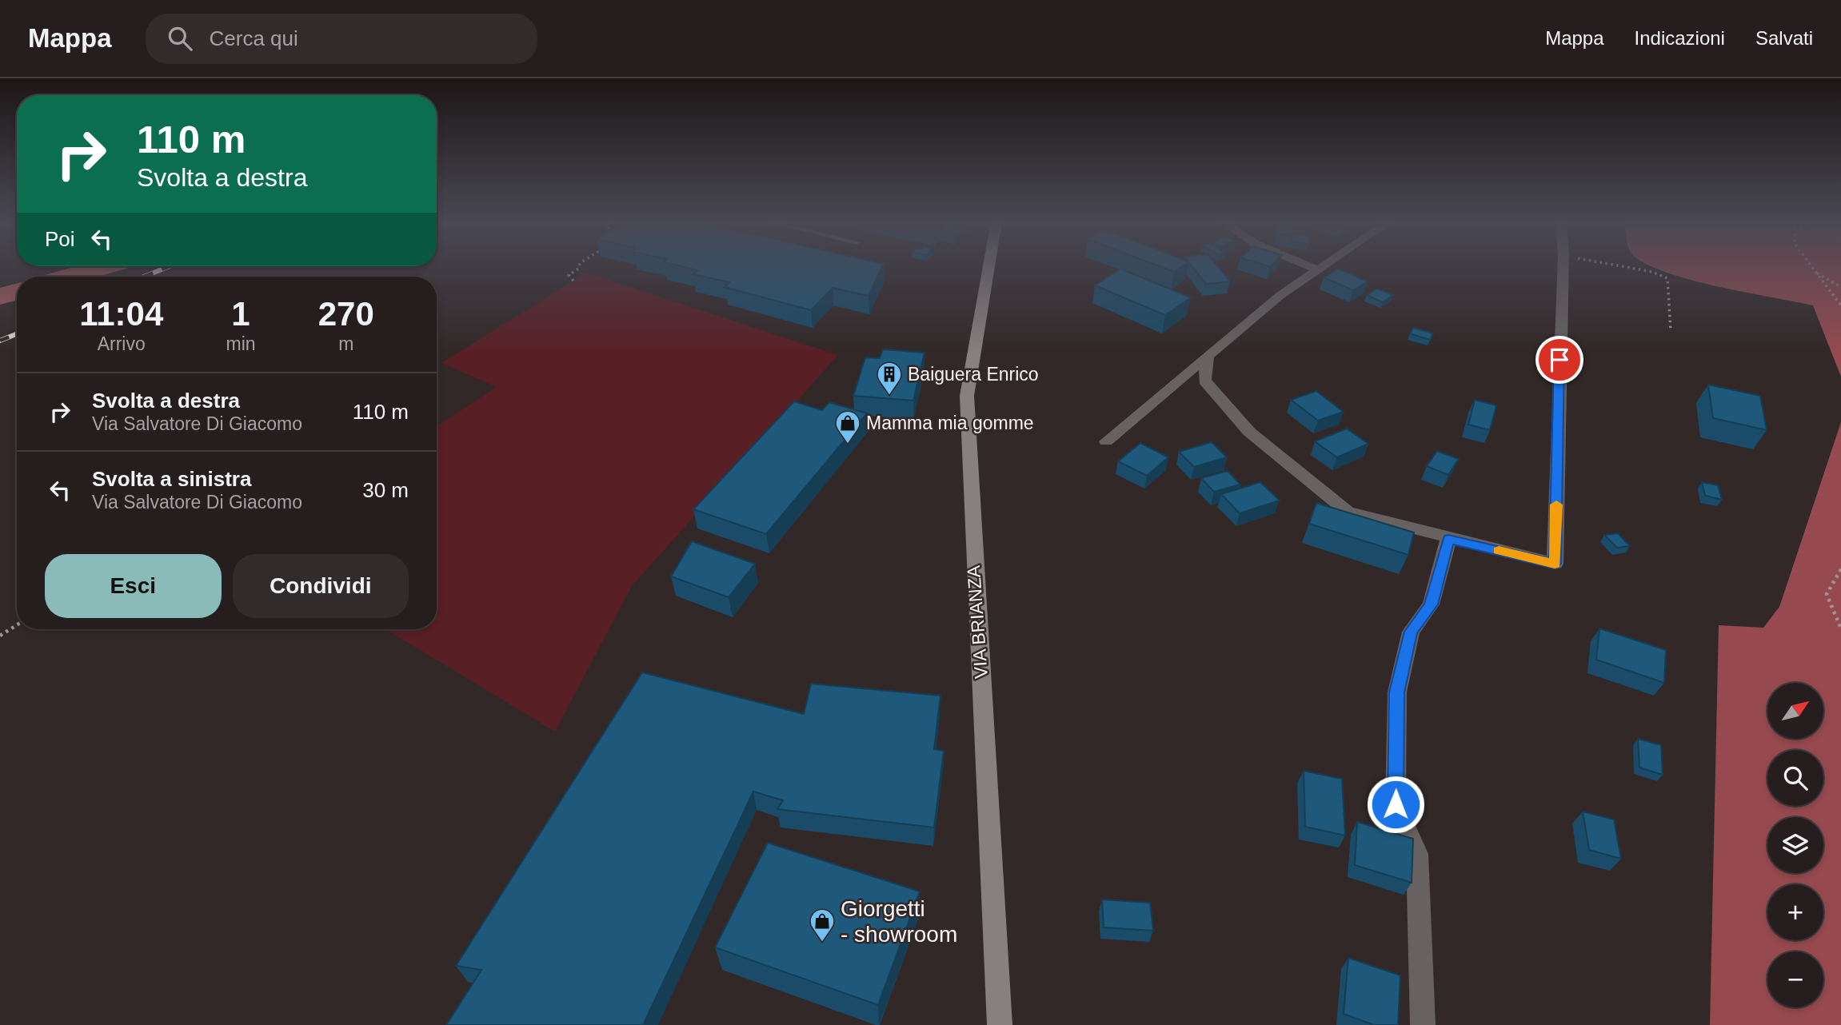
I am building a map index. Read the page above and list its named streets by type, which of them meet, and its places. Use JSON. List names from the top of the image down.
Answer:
{
  "streets": {
    "street": ["VIA BRIANZA"]
  },
  "places": {
    "building": ["Baiguera Enrico"],
    "shop": ["Mamma mia gomme", "Giorgetti - showroom"]
  },
  "north": "top right",
  "page": {
    "header": "Mappa",
    "search": "Cerca qui",
    "nav": ["Mappa", "Indicazioni", "Salvati"],
    "turn": ["110 m", "Svolta a destra"],
    "then": "Poi",
    "eta": [
      "11:04",
      "Arrivo",
      "1",
      "min",
      "270",
      "m"
    ],
    "list": [
      {
        "name": "Svolta a destra",
        "note": "Via Salvatore Di Giacomo",
        "value": "110 m"
      },
      {
        "name": "Svolta a sinistra",
        "note": "Via Salvatore Di Giacomo",
        "value": "30 m"
      }
    ],
    "buttons": ["Esci", "Condividi"],
    "map_buttons": ["+", "−"]
  }
}
